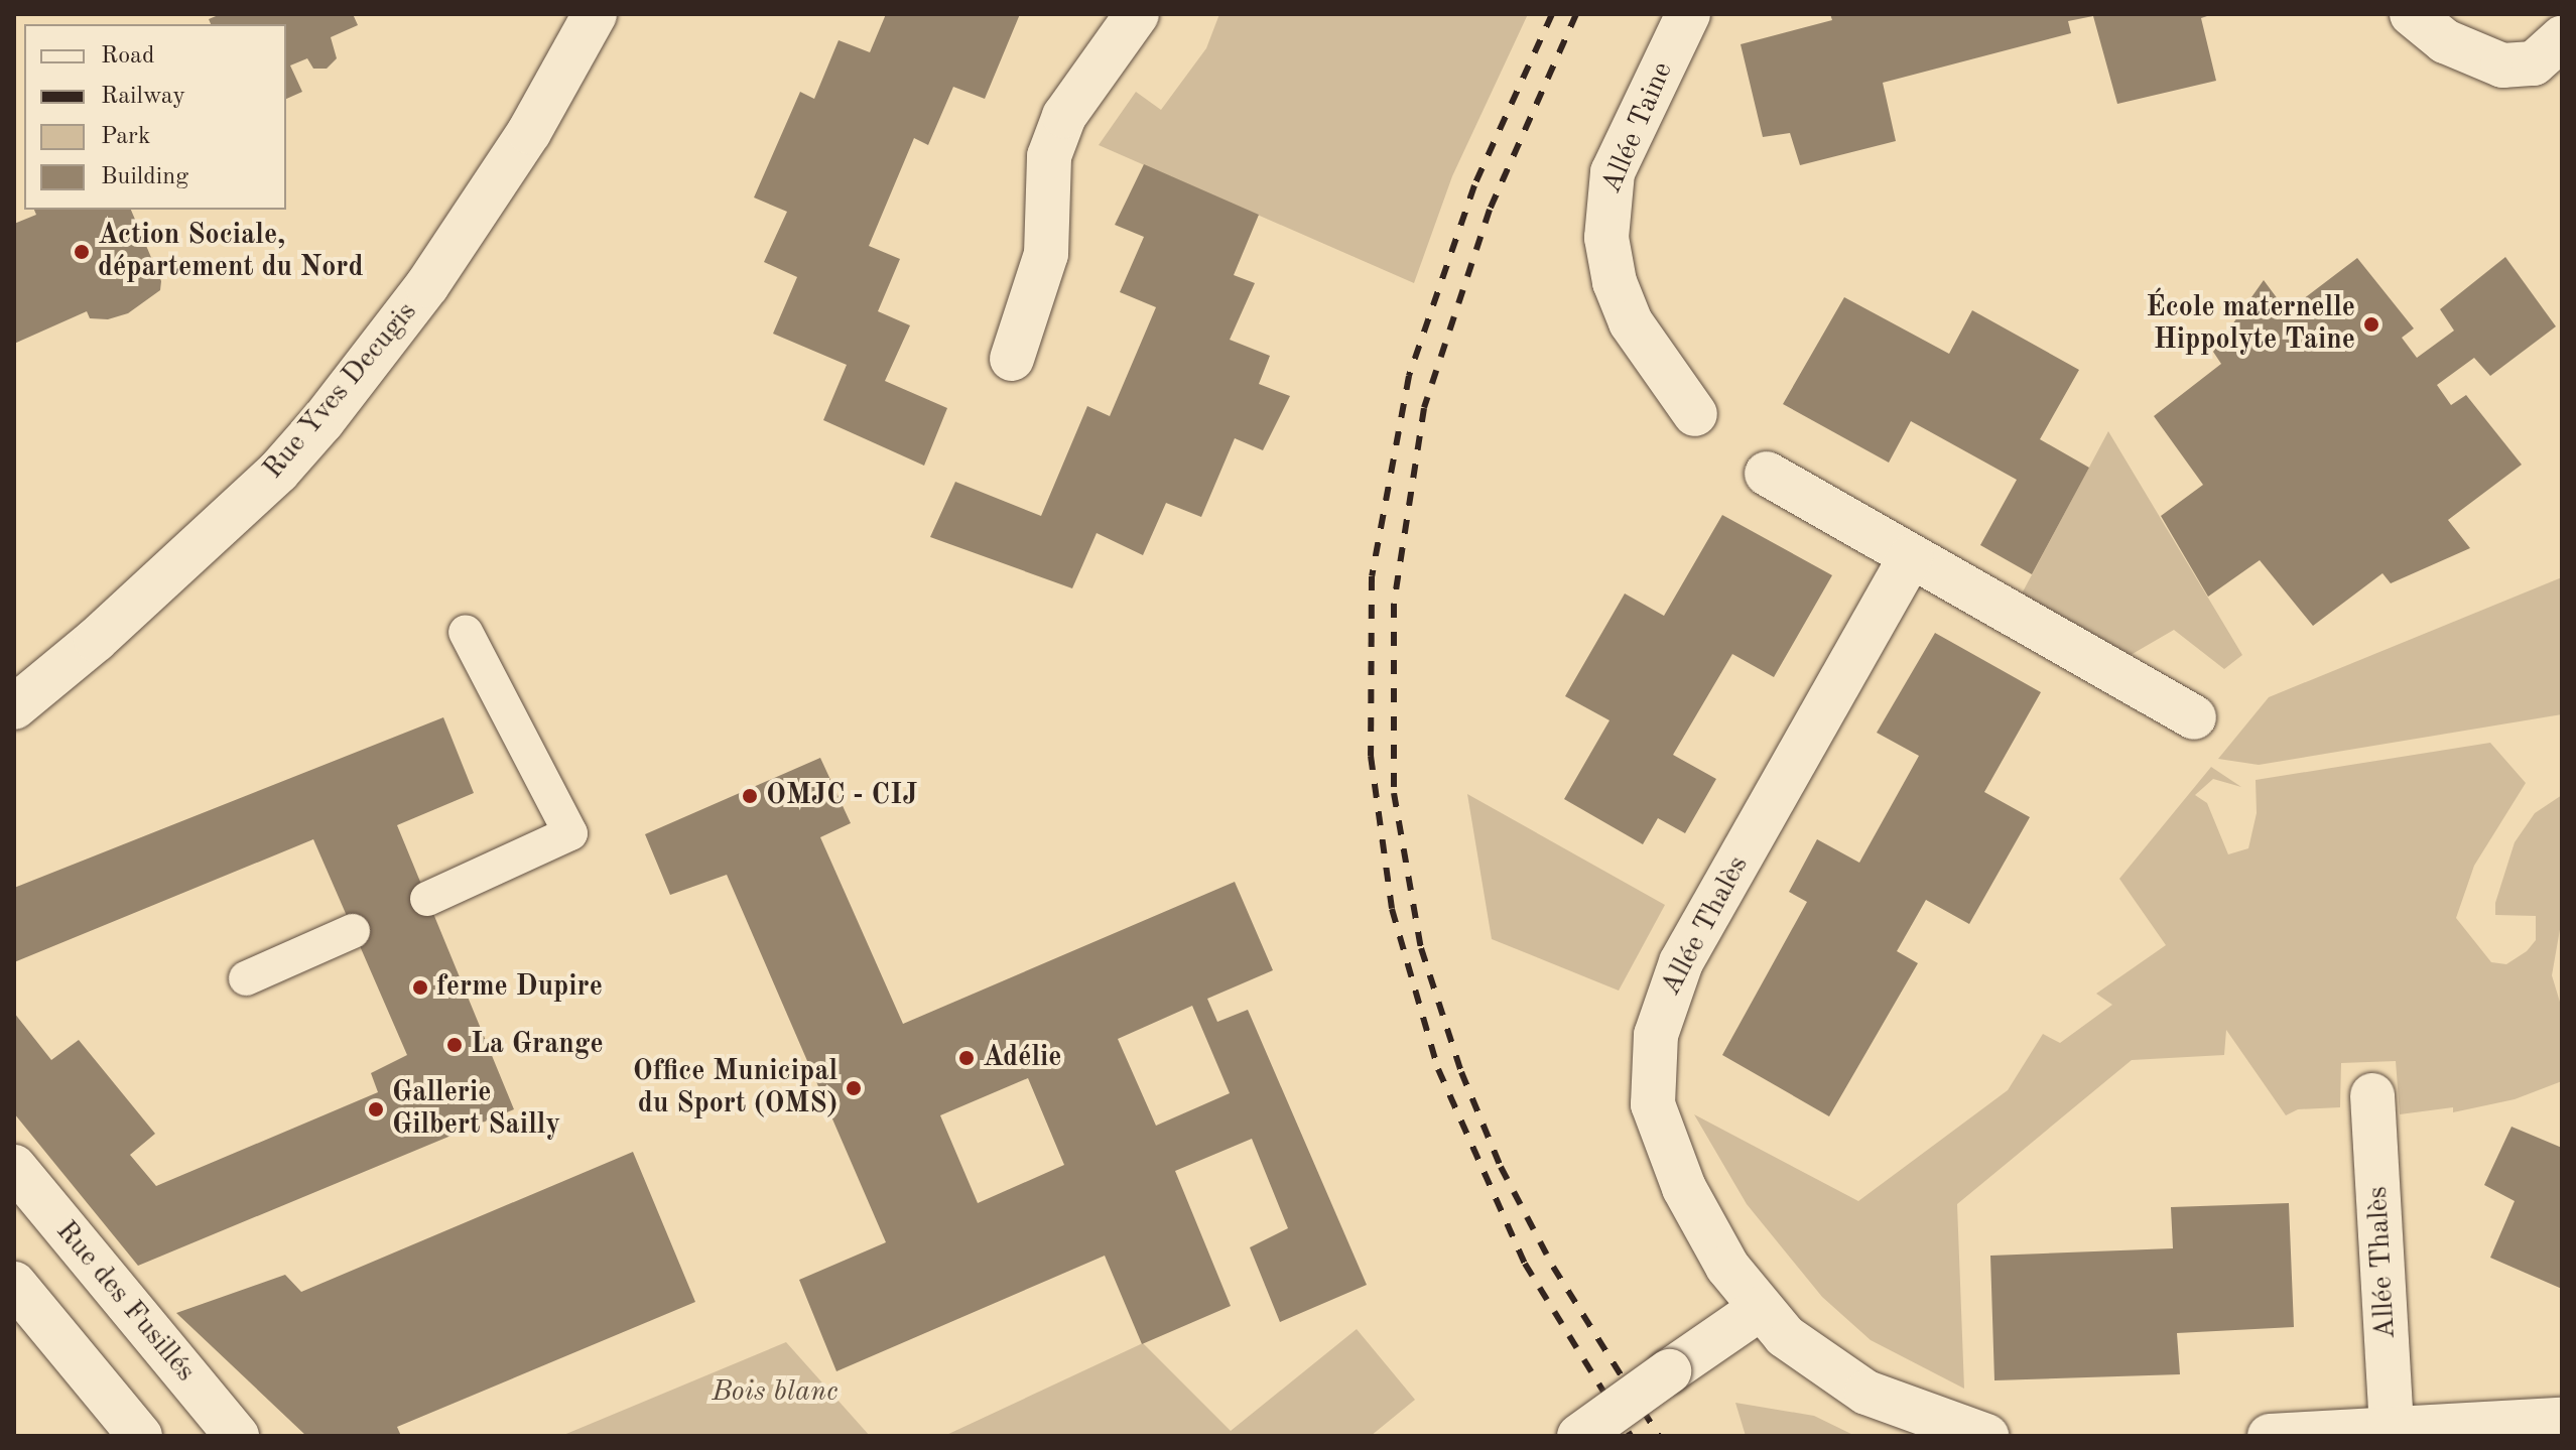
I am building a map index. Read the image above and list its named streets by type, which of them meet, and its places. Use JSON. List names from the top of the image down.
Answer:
{
  "streets": {
    "street": [
      "Allée Taine",
      "Rue Yves Decugis",
      "Allée Thalès",
      "Rue des Fusillés"
    ]
  },
  "parks": ["Bois blanc"],
  "places": [
    "Action Sociale, département du Nord",
    "École maternelle Hippolyte Taine",
    "OMJC - CIJ",
    "ferme Dupire",
    "La Grange",
    "Adélie",
    "Office Municipal du Sport (OMS)",
    "Gallerie Gilbert Sailly"
  ],
  "legend": [
    "Road",
    "Railway",
    "Park",
    "Building"
  ]
}
